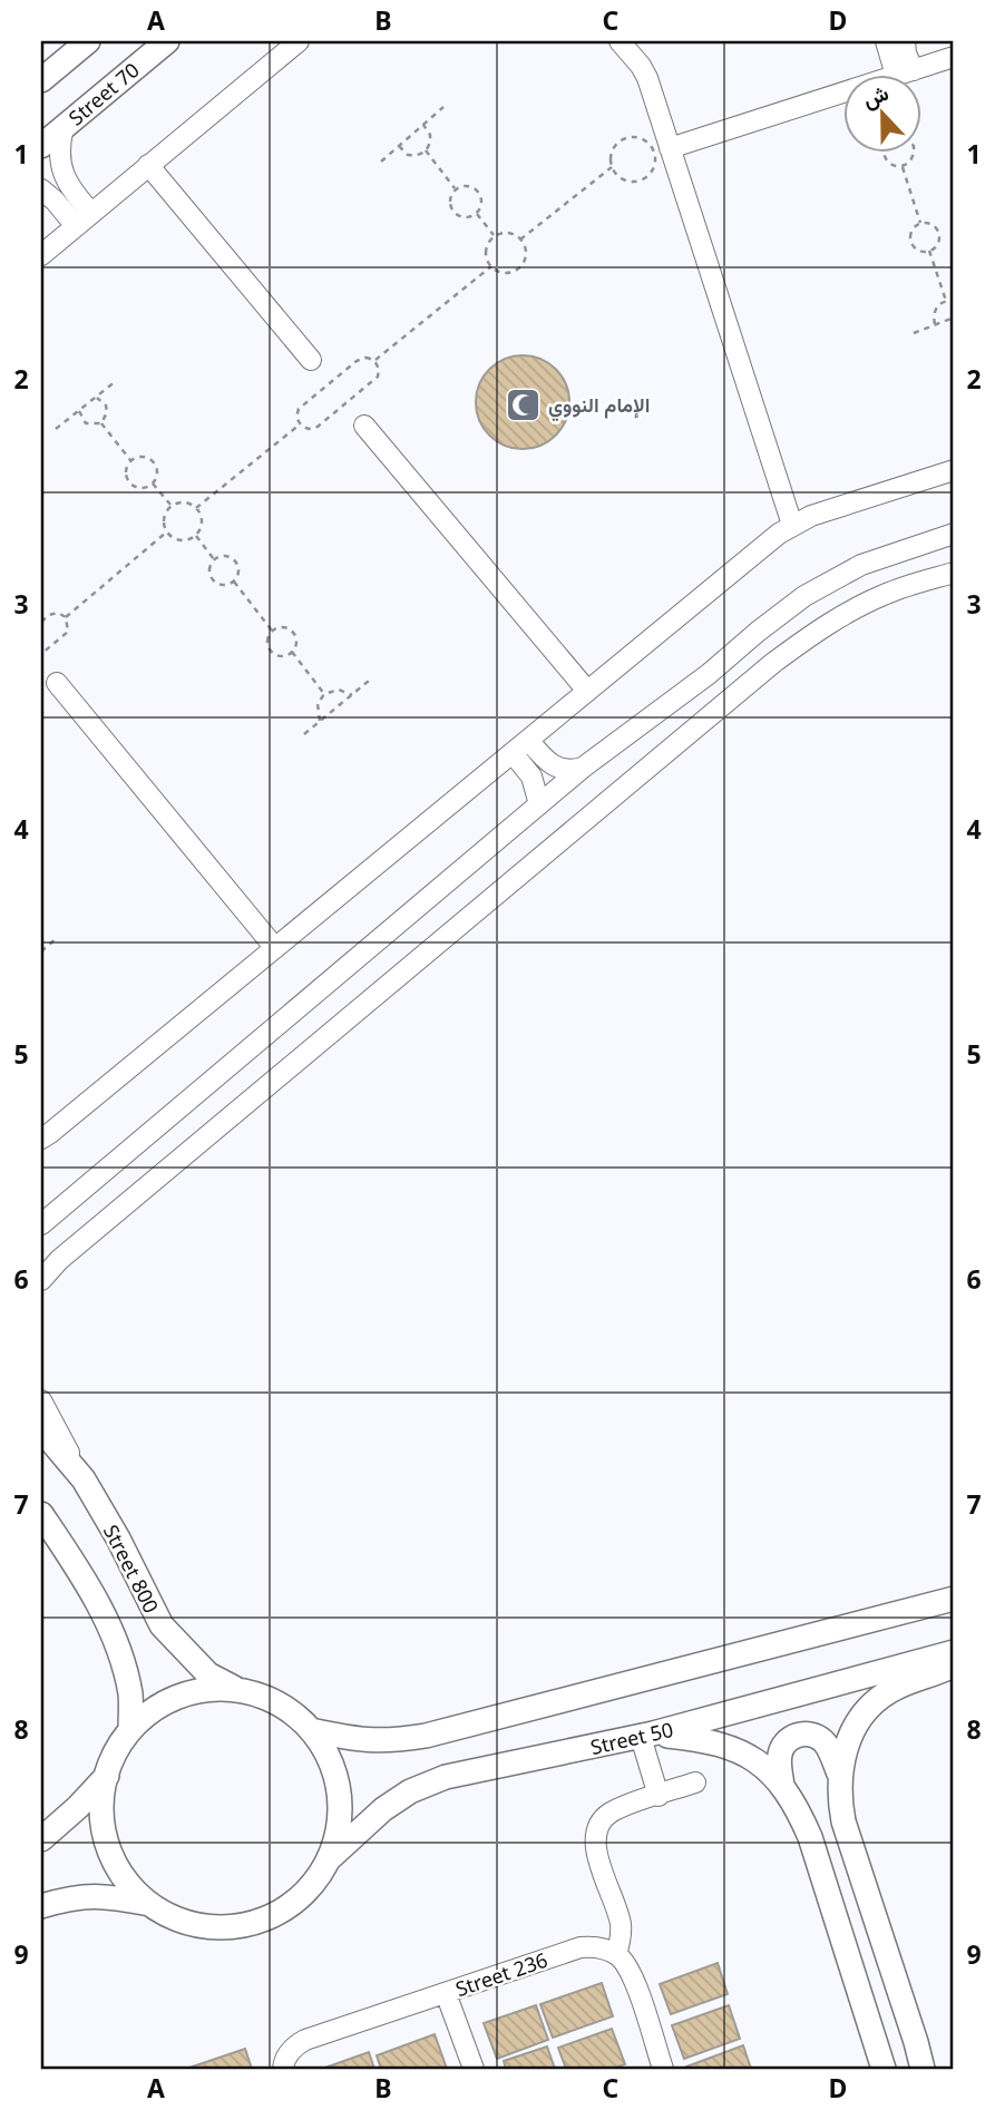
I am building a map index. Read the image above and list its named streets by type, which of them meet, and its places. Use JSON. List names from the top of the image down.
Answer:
{
  "streets": {
    "main road": ["Street 70", "Street 800", "Street 50"],
    "street": ["Street 236"]
  },
  "crossings": [
    ["Street 800", "Street 50"]
  ],
  "places": {
    "mosque": ["الإمام النووي"]
  },
  "north": "top",
  "grid": {
    "columns": [
      "A",
      "B",
      "C",
      "D"
    ],
    "rows": [
      "1",
      "2",
      "3",
      "4",
      "5",
      "6",
      "7",
      "8",
      "9"
    ]
  }
}
